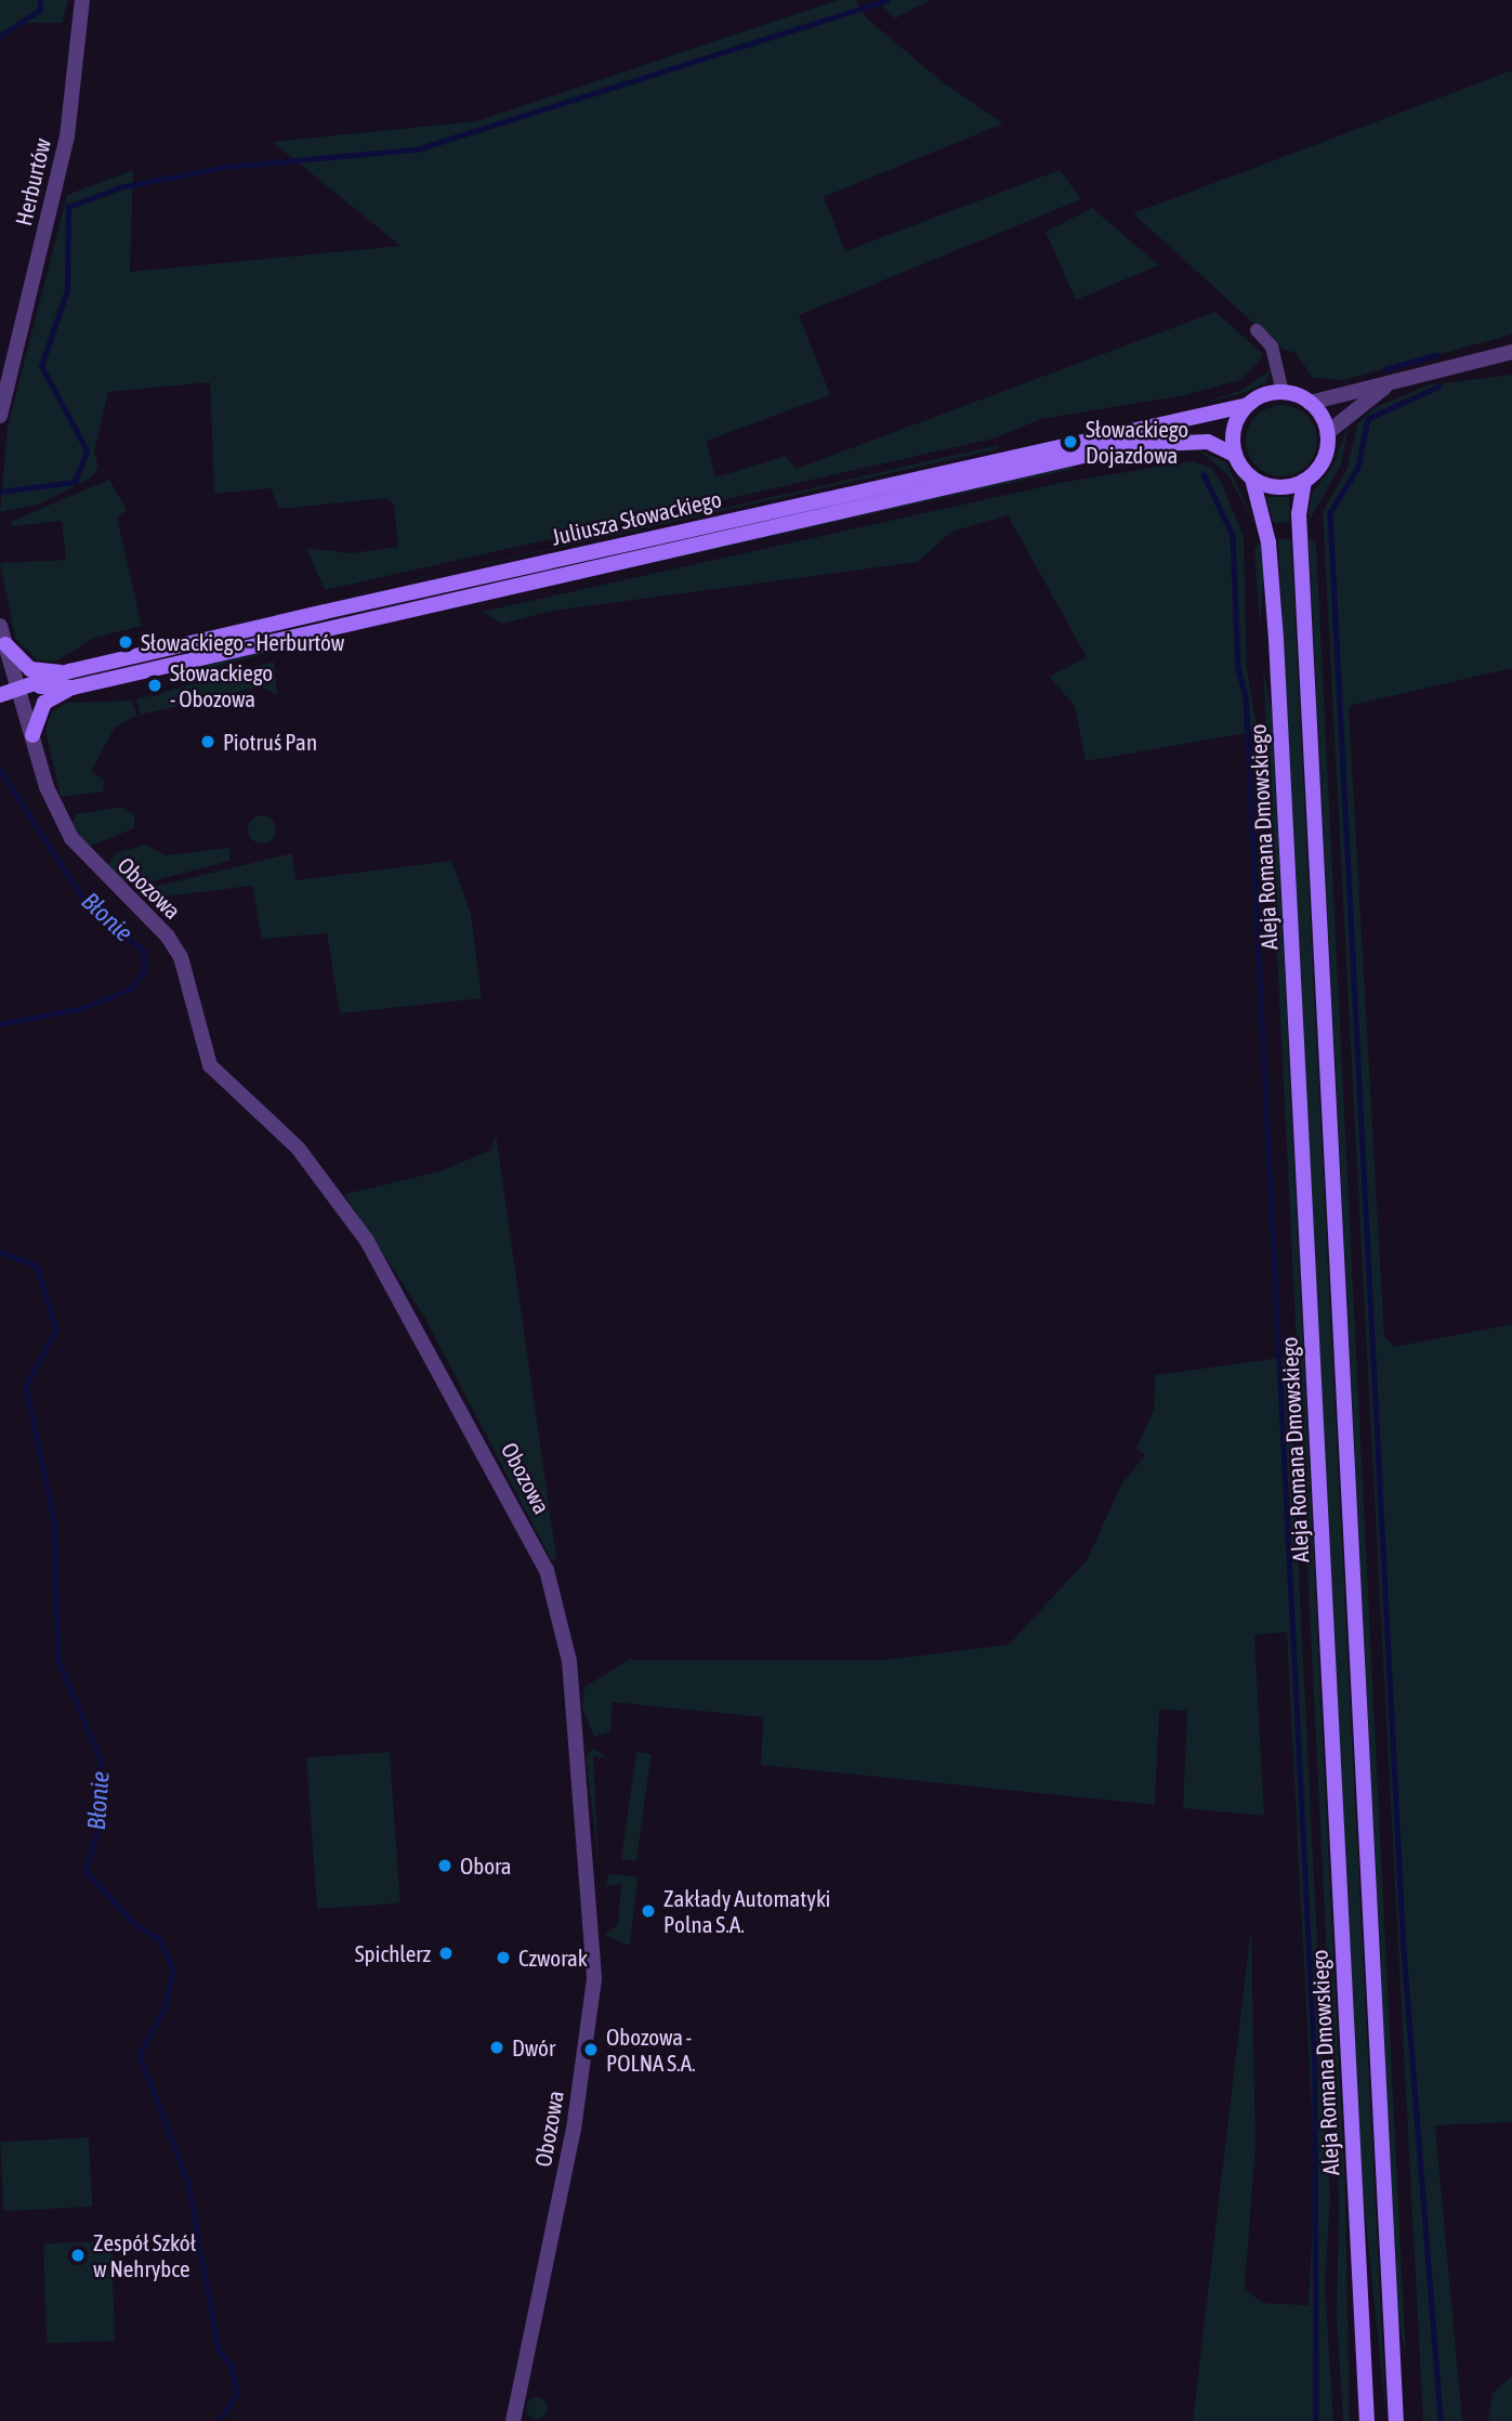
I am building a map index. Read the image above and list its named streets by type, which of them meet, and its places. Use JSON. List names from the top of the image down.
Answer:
{
  "streets": {
    "main road": ["Juliusza Słowackiego", "Aleja Romana Dmowskiego"],
    "street": ["Herburtów", "Obozowa"]
  },
  "crossings": [
    ["Juliusza Słowackiego", "Aleja Romana Dmowskiego"],
    ["Juliusza Słowackiego", "Obozowa"]
  ],
  "water": ["Błonie"],
  "places": [
    "Słowackiego Dojazdowa",
    "Słowackiego - Herburtów",
    "Słowackiego - Obozowa",
    "Piotruś Pan",
    "Obora",
    "Zakłady Automatyki Polna S.A.",
    "Spichlerz",
    "Czworak",
    "Dwór",
    "Obozowa - POLNA S.A.",
    "Zespół Szkół w Nehrybce"
  ]
}
